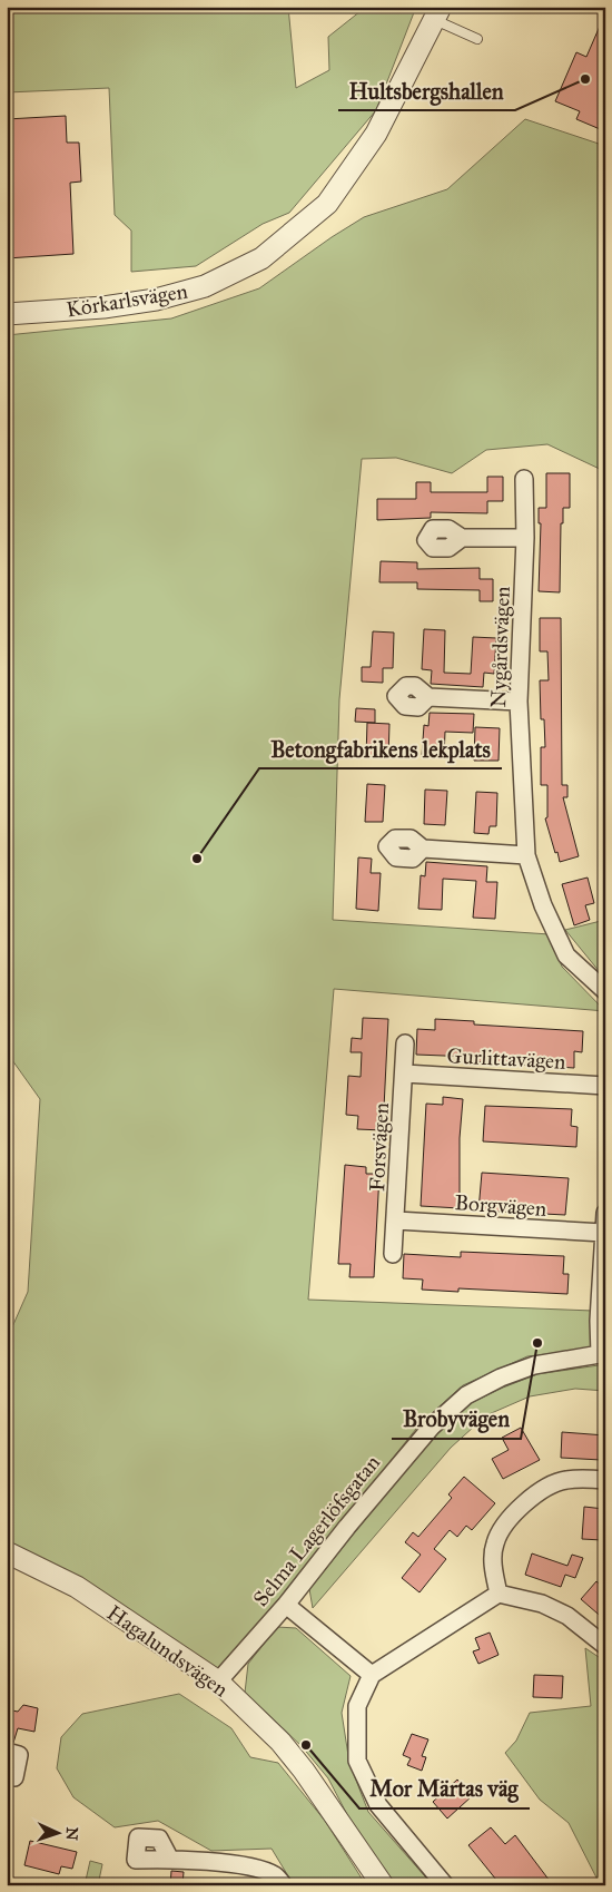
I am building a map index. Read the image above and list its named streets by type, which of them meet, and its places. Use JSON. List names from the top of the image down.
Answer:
{
  "streets": {
    "street": [
      "Körkarlsvägen",
      "Nygårdsvägen",
      "Gurlittavägen",
      "Forsvägen",
      "Borgvägen",
      "Selma Lagerlöfsgatan",
      "Hagalundsvägen"
    ]
  },
  "crossings": [
    ["Gurlittavägen", "Forsvägen"],
    ["Forsvägen", "Borgvägen"],
    ["Selma Lagerlöfsgatan", "Hagalundsvägen"]
  ],
  "places": [
    "Hultsbergshallen",
    "Betongfabrikens lekplats",
    "Brobyvägen",
    "Mor Märtas väg"
  ],
  "north": "right"
}
